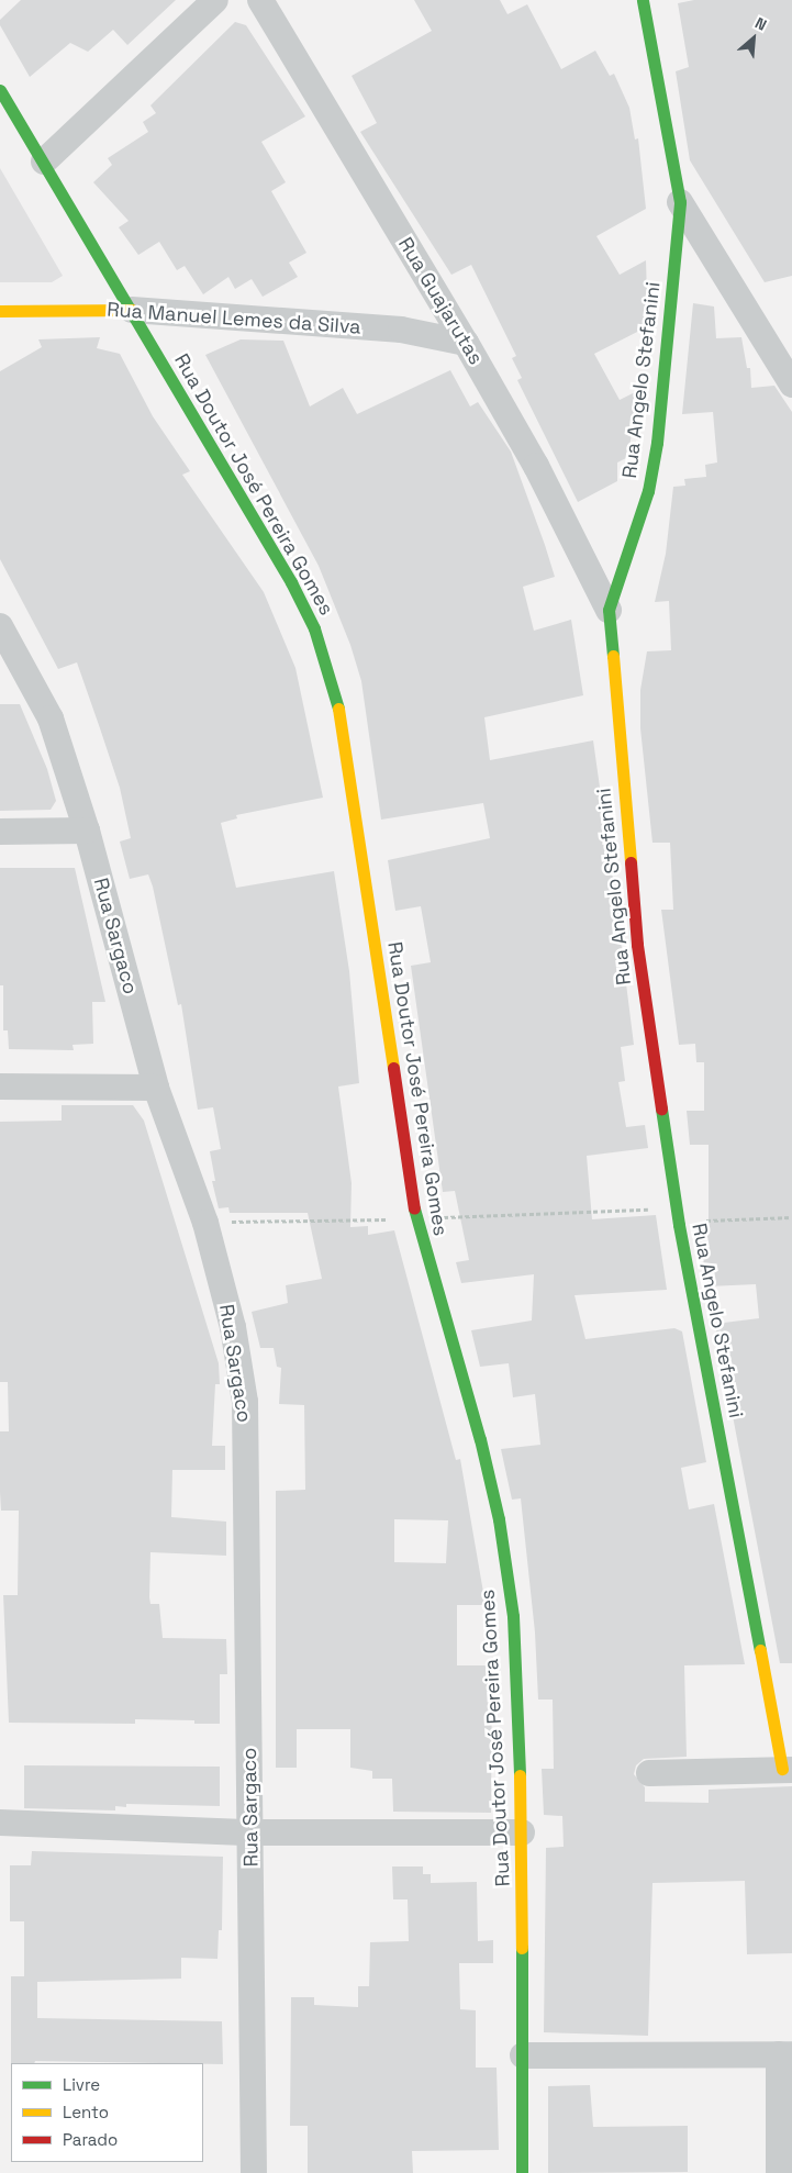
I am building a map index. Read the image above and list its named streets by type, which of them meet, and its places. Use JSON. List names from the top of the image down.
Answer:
{
  "streets": {
    "main road": ["Rua Manuel Lemes da Silva", "Rua Angelo Stefanini", "Rua Doutor José Pereira Gomes"],
    "street": ["Rua Guajarutas", "Rua Sargaco"]
  },
  "crossings": [
    ["Rua Guajarutas", "Rua Manuel Lemes da Silva"],
    ["Rua Guajarutas", "Rua Angelo Stefanini"],
    ["Rua Manuel Lemes da Silva", "Rua Doutor José Pereira Gomes"]
  ],
  "legend": ["Livre", "Lento", "Parado"],
  "north": "top right"
}
